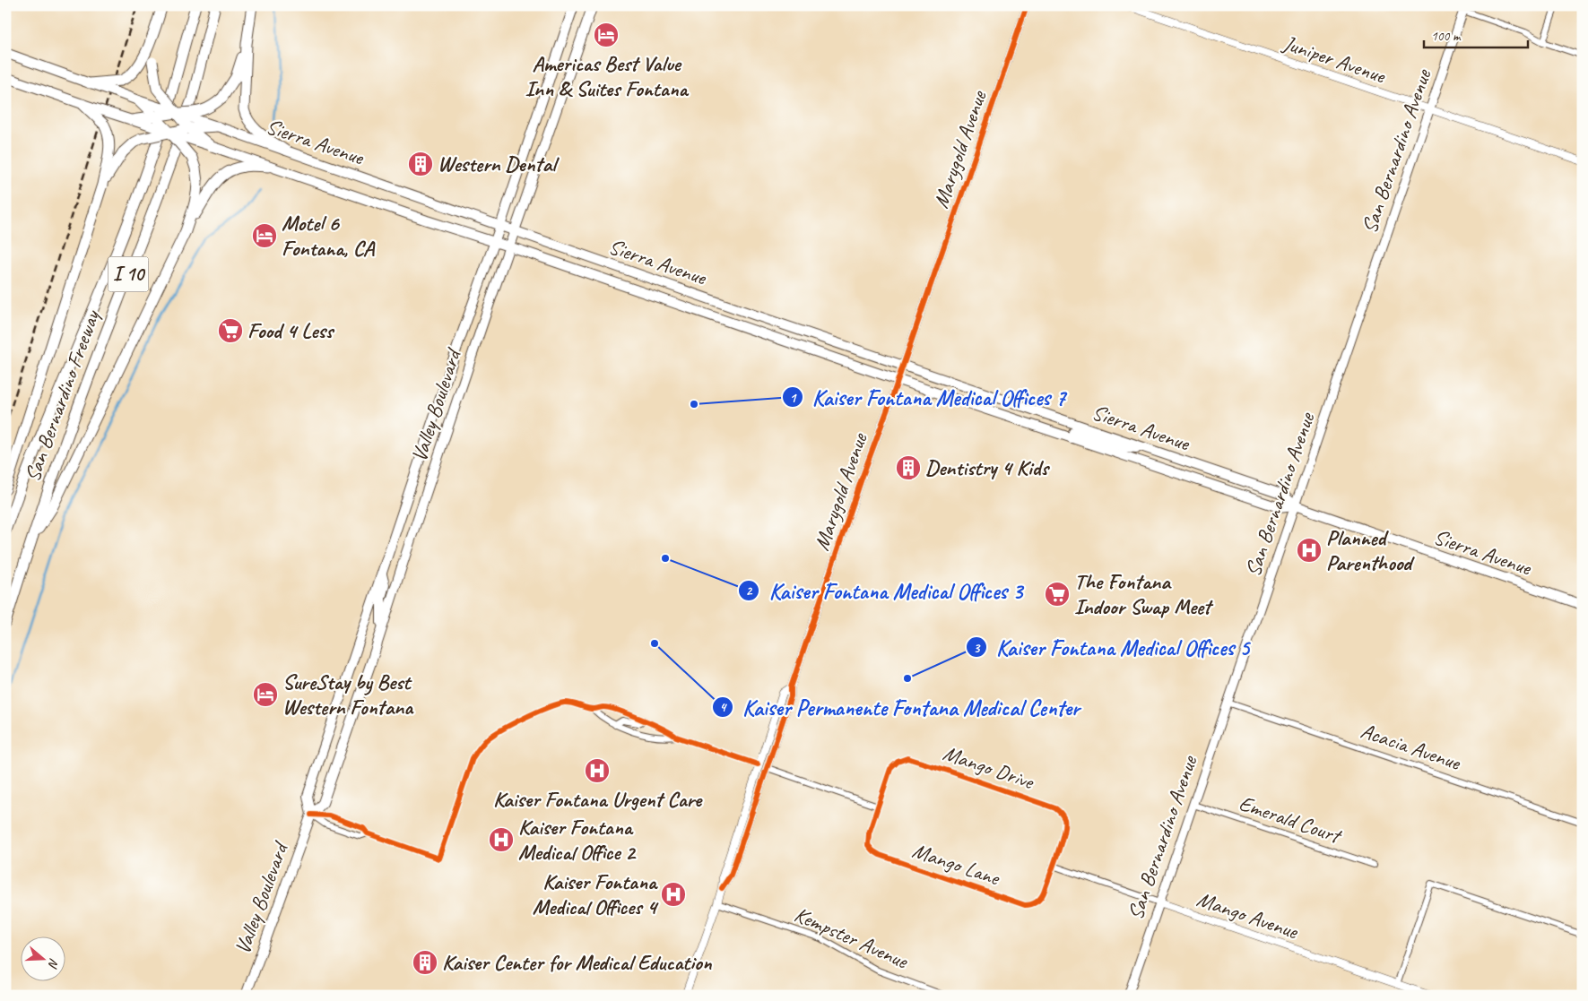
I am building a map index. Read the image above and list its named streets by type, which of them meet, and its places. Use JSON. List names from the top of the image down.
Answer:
{
  "streets": {
    "highway": ["I 10", "San Bernardino Freeway"],
    "main road": ["Sierra Avenue", "San Bernardino Avenue", "Valley Boulevard"],
    "street": [
      "Juniper Avenue",
      "Marygold Avenue",
      "Acacia Avenue",
      "Mango Drive",
      "Emerald Court",
      "Mango Lane",
      "Mango Avenue",
      "Kempster Avenue"
    ]
  },
  "crossings": [
    ["Juniper Avenue", "San Bernardino Avenue"],
    ["Sierra Avenue", "Marygold Avenue"],
    ["Sierra Avenue", "San Bernardino Avenue"],
    ["Sierra Avenue", "Valley Boulevard"],
    ["Marygold Avenue", "Kempster Avenue"],
    ["San Bernardino Avenue", "Acacia Avenue"],
    ["San Bernardino Avenue", "Emerald Court"],
    ["San Bernardino Avenue", "Mango Avenue"],
    ["Mango Drive", "Mango Lane"],
    ["Mango Drive", "Mango Avenue"],
    ["Mango Lane", "Mango Avenue"]
  ],
  "places": {
    "hotel": ["Americas Best Value Inn & Suites Fontana", "Motel 6 Fontana, CA", "SureStay by Best Western Fontana"],
    "building": ["Western Dental", "Dentistry 4 Kids", "Kaiser Center for Medical Education"],
    "supermarket": ["Food 4 Less", "The Fontana Indoor Swap Meet"],
    "other": [
      "Kaiser Fontana Medical Offices 7",
      "Kaiser Fontana Medical Offices 3",
      "Kaiser Permanente Fontana Medical Center",
      "Kaiser Fontana Medical Offices 5"
    ],
    "hospital": [
      "Planned Parenthood",
      "Kaiser Fontana Urgent Care",
      "Kaiser Fontana Medical Office 2",
      "Kaiser Fontana Medical Offices 4"
    ]
  },
  "scale_bar": "100 m",
  "north": "right"
}
